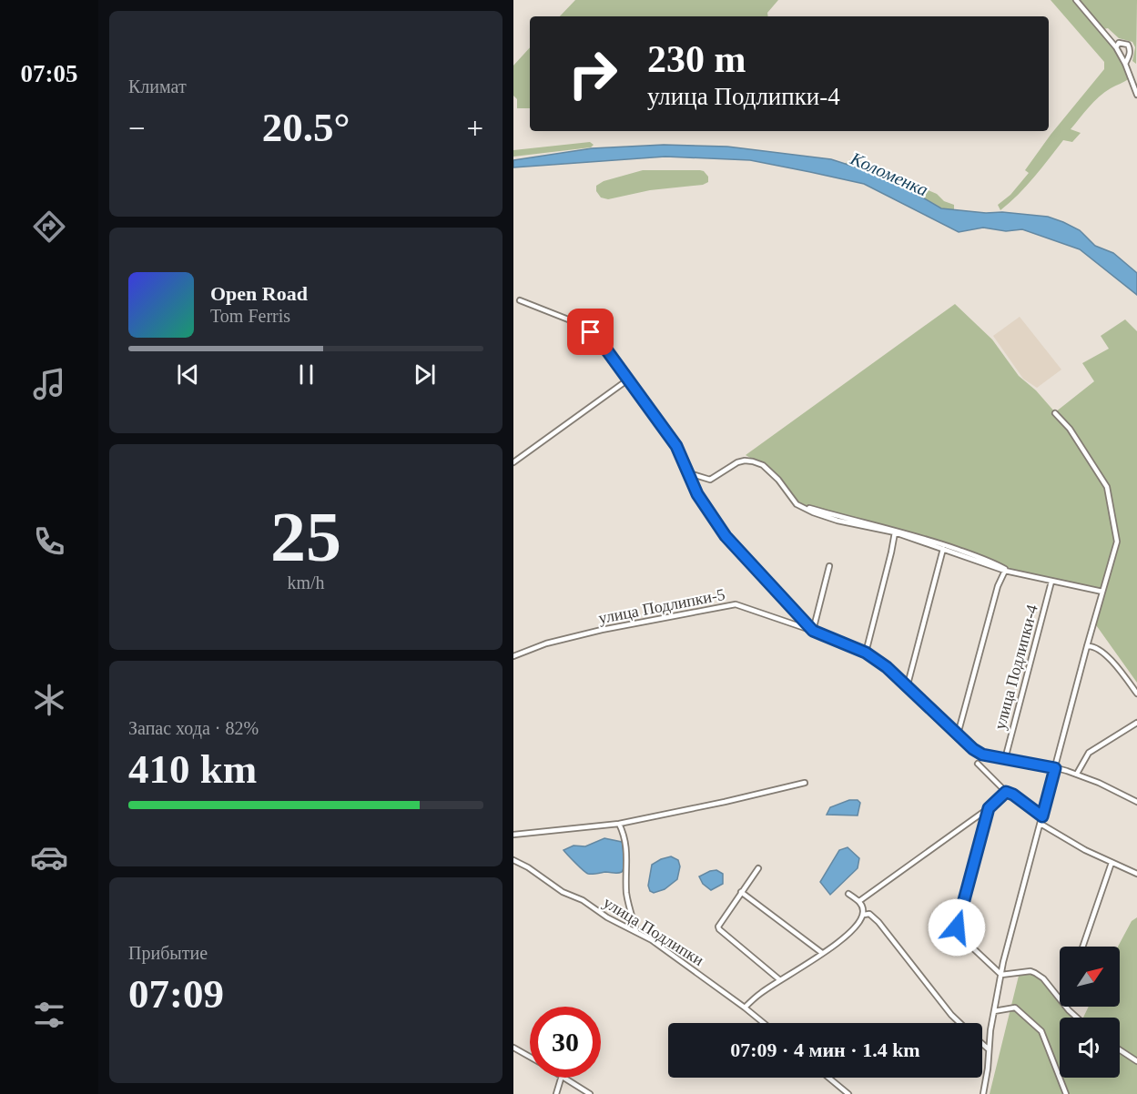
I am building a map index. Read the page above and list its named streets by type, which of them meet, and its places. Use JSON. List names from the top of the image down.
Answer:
{
  "streets": {
    "street": ["улица Подлипки-5", "улица Подлипки-4", "улица Подлипки"]
  },
  "water": ["Коломенка"],
  "north": "top right",
  "page": {
    "tabs": "07:05",
    "tile": [
      "Климат",
      ["25", "km/h"],
      ["Запас хода · 82%", "410 km"],
      ["Прибытие", "07:09"]
    ],
    "turn": ["230 m", "улица Подлипки-4"],
    "heat": ["−", "20.5°", "+"],
    "song": ["Open Road", "Tom Ferris"],
    "limit": "30",
    "trip": "07:09 · 4 мин · 1.4 km"
  }
}
